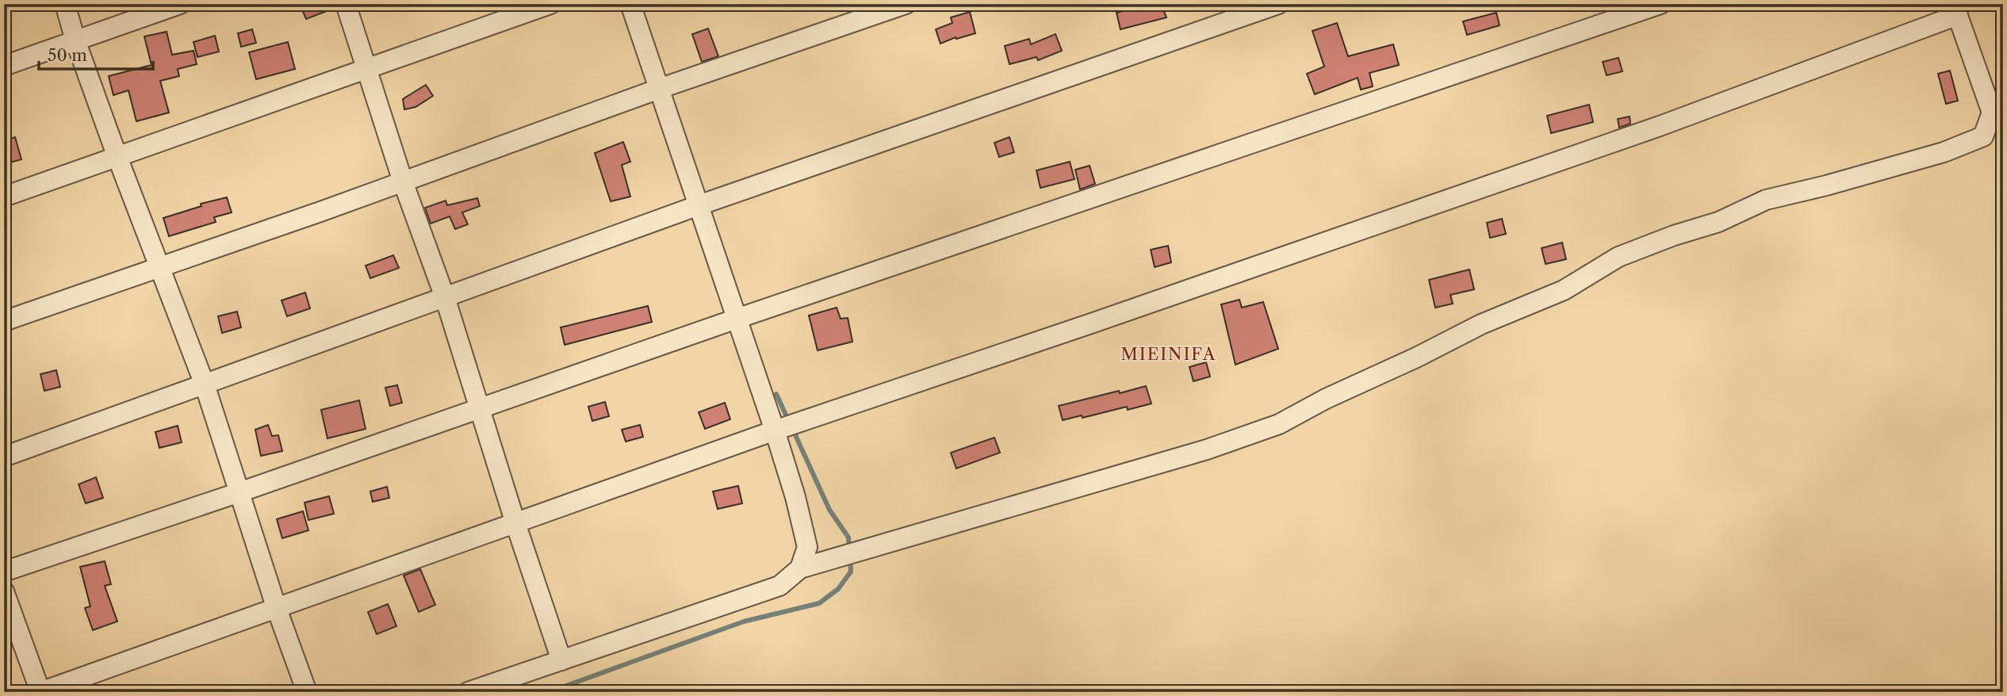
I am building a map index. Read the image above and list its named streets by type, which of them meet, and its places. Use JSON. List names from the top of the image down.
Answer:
{
  "districts": ["MIEINIFA"],
  "scale_bar": "50 m"
}
